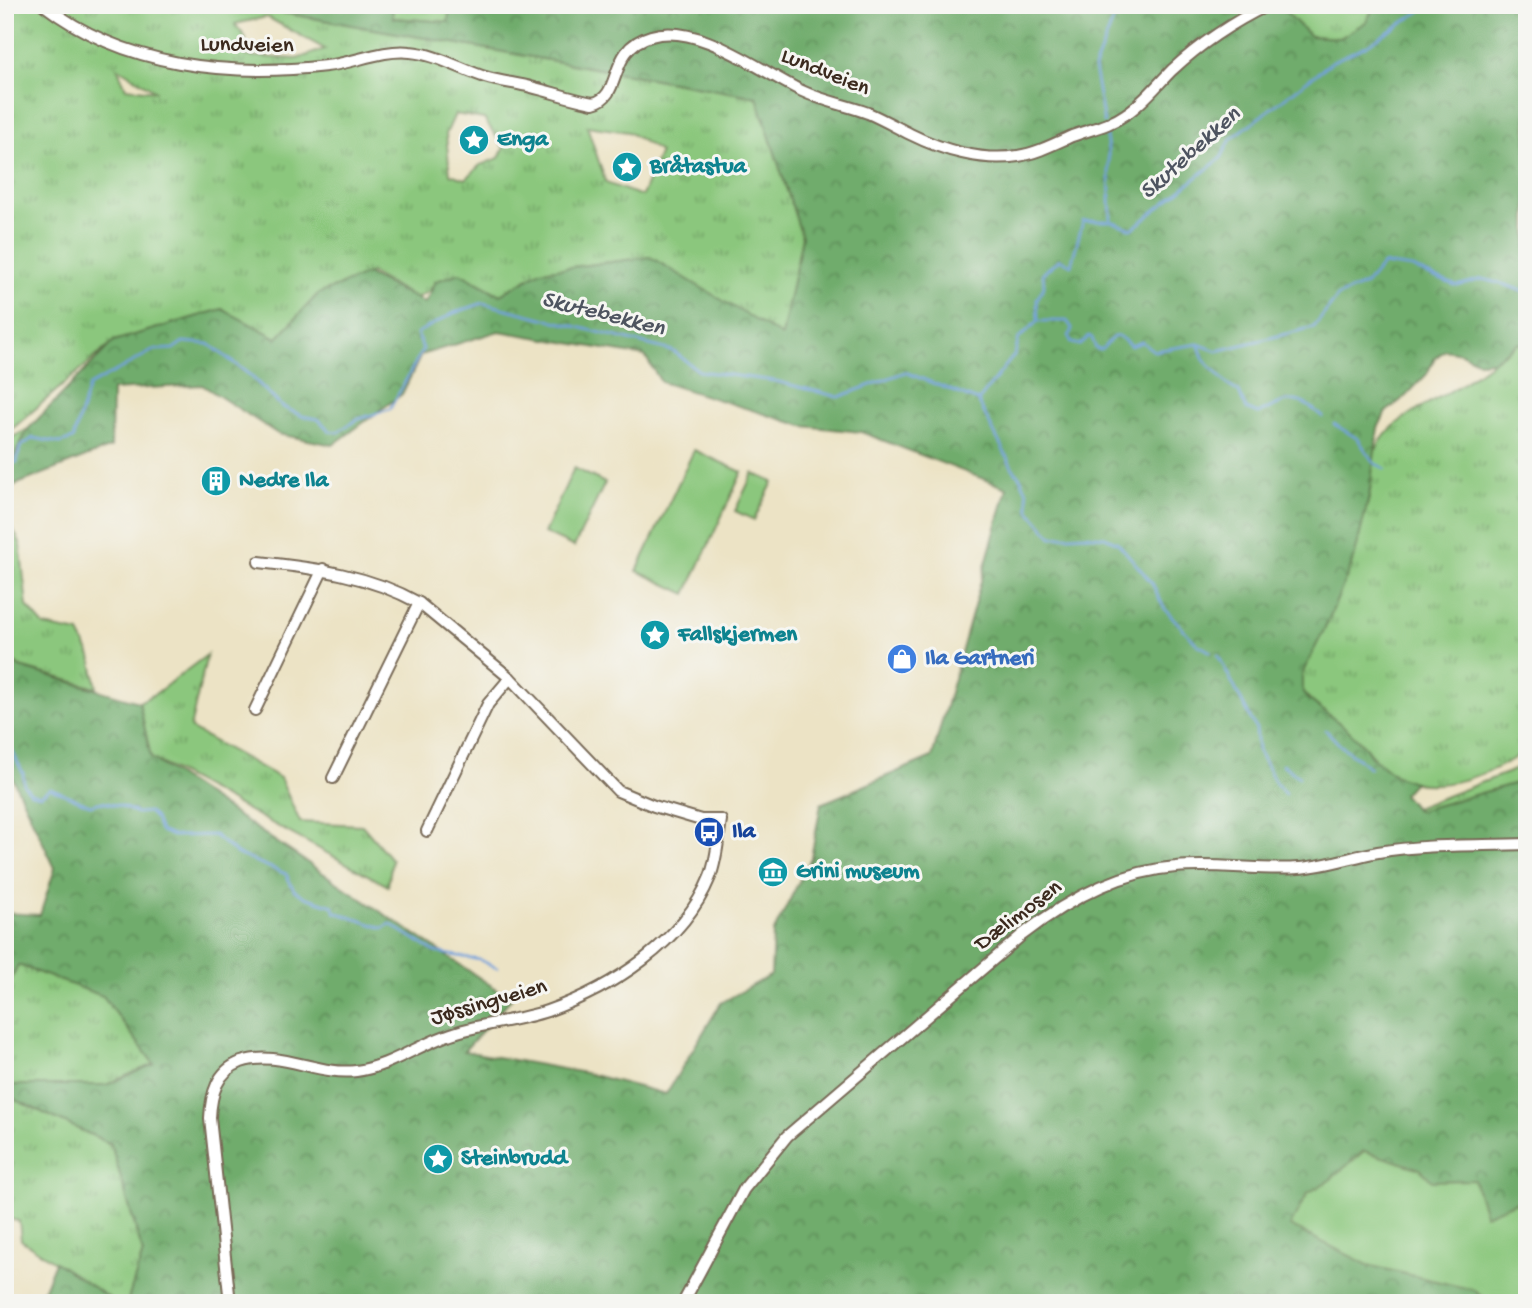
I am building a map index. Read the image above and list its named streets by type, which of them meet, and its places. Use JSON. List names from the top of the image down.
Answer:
{
  "streets": {
    "street": ["Lundveien", "Dælimosen", "Jøssingveien"]
  },
  "water": ["Skutebekken"],
  "places": {
    "place": [
      "Enga",
      "Bråtastua",
      "Fallskjermen",
      "Steinbrudd"
    ],
    "building": ["Nedre Ila"],
    "shop": ["Ila Gartneri"],
    "bus stop": ["Ila"],
    "museum": ["Grini museum"]
  }
}
